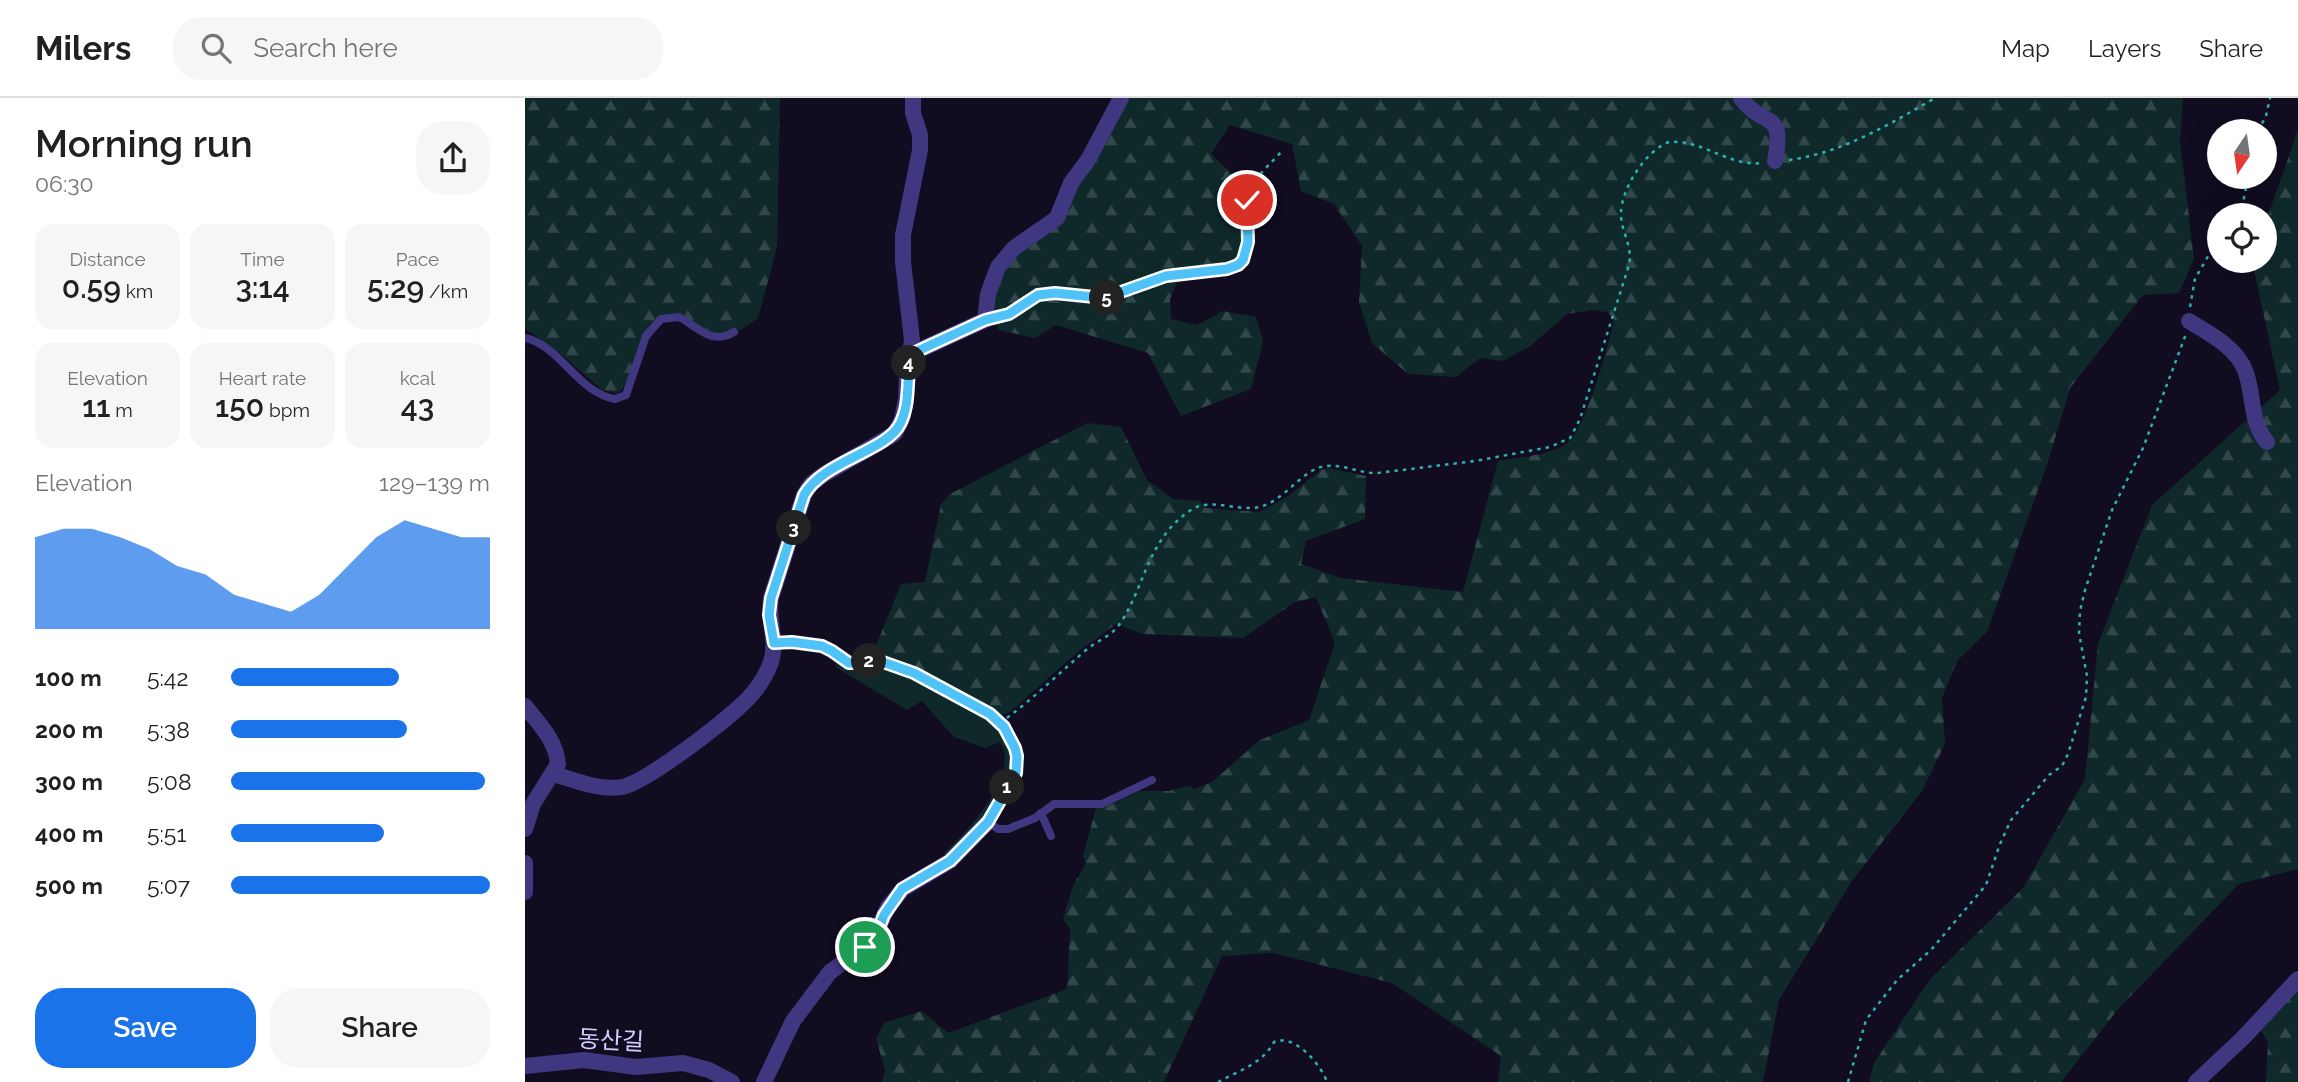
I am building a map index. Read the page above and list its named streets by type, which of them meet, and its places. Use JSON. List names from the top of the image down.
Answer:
{
  "streets": {
    "street": ["동산길"]
  },
  "north": "bottom",
  "page": {
    "header": "Milers",
    "search": "Search here",
    "nav": ["Map", "Layers", "Share"],
    "heading": ["Morning run", "06:30"],
    "stats": [
      ["Distance", "0.59 km"],
      ["Time", "3:14"],
      ["Pace", "5:29 /km"],
      ["Elevation", "11 m"],
      ["Heart rate", "150 bpm"],
      ["kcal", "43"]
    ],
    "pins": [
      "5",
      "4",
      "3",
      "2",
      "1"
    ],
    "chart": ["Elevation", "129–139 m"],
    "list": [
      {
        "name": "100 m",
        "note": "5:42"
      },
      {
        "name": "200 m",
        "note": "5:38"
      },
      {
        "name": "300 m",
        "note": "5:08"
      },
      {
        "name": "400 m",
        "note": "5:51"
      },
      {
        "name": "500 m",
        "note": "5:07"
      }
    ],
    "buttons": ["Save", "Share"]
  }
}
